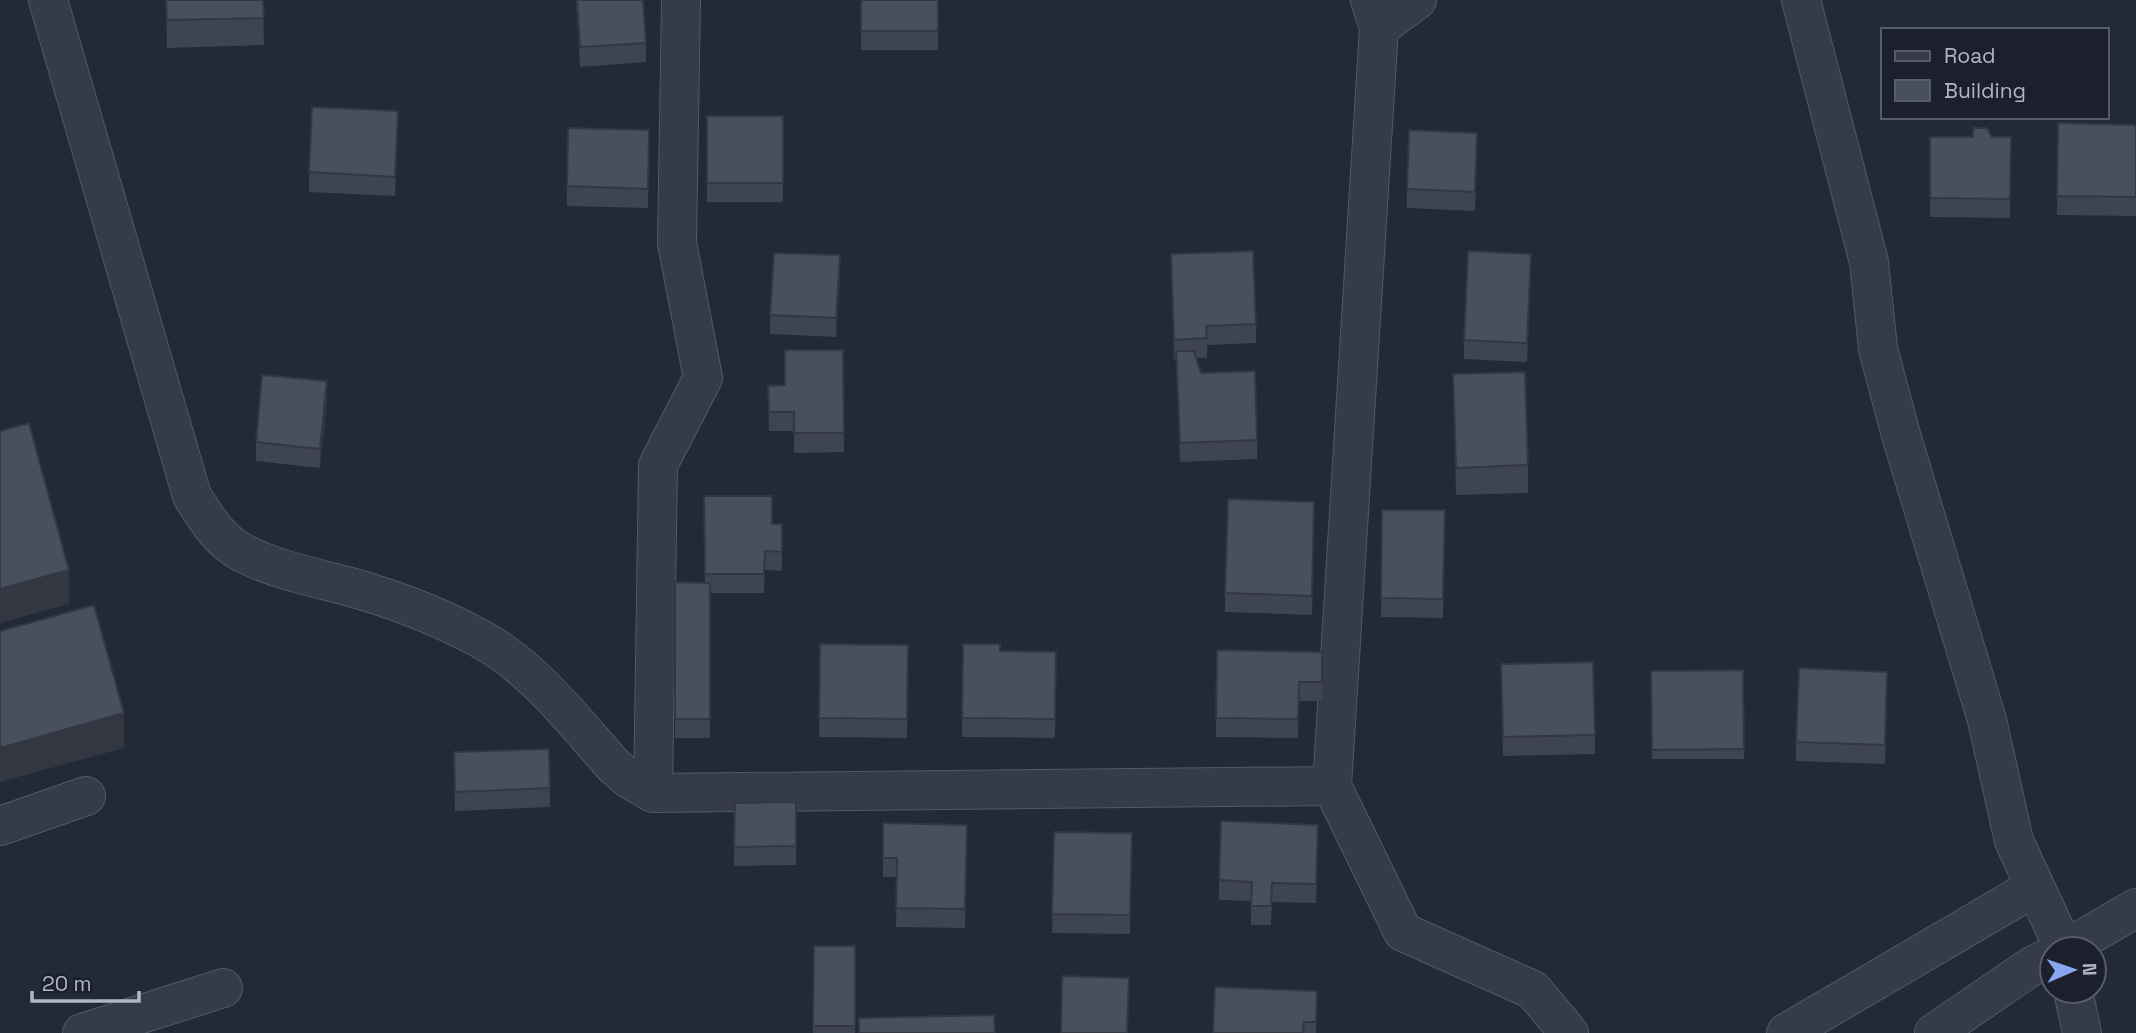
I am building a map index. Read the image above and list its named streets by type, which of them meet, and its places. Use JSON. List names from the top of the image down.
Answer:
{
  "legend": ["Road", "Building"],
  "scale_bar": "20 m",
  "north": "right"
}
